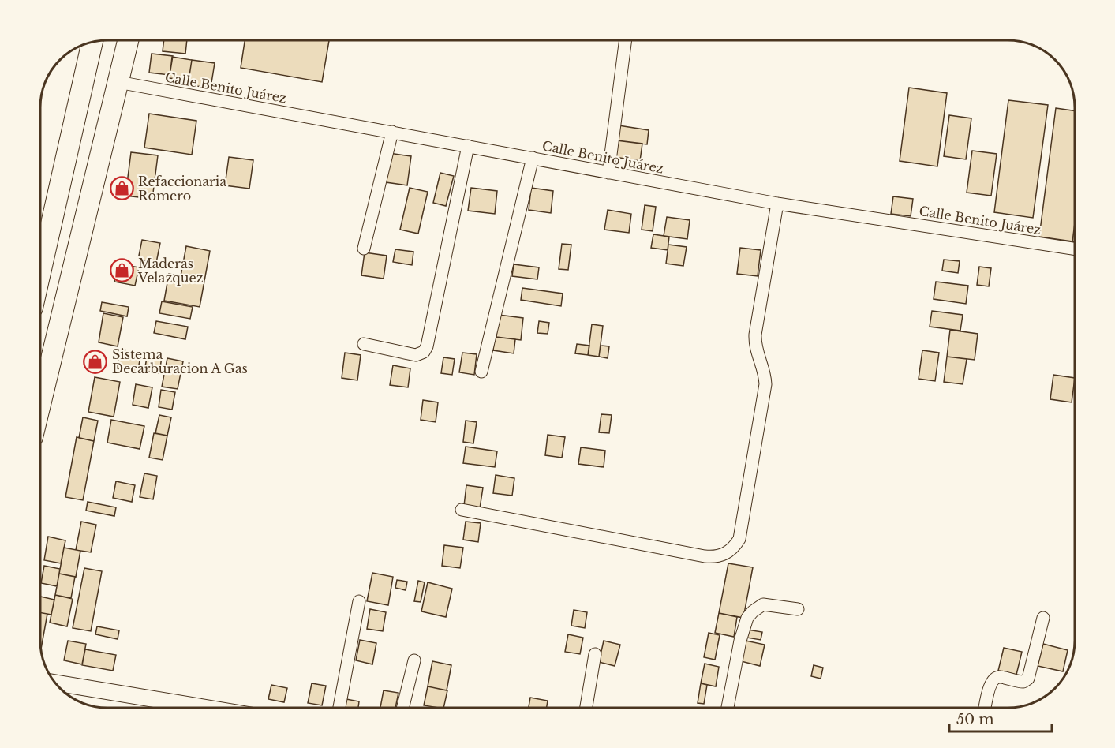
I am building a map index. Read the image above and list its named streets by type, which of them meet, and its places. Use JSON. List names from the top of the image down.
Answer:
{
  "streets": {
    "street": ["Calle Benito Juárez"]
  },
  "places": {
    "shop": ["Refaccionaria Romero", "Maderas Velazquez", "Sistema Decarburacion A Gas"]
  },
  "scale_bar": "50 m"
}
